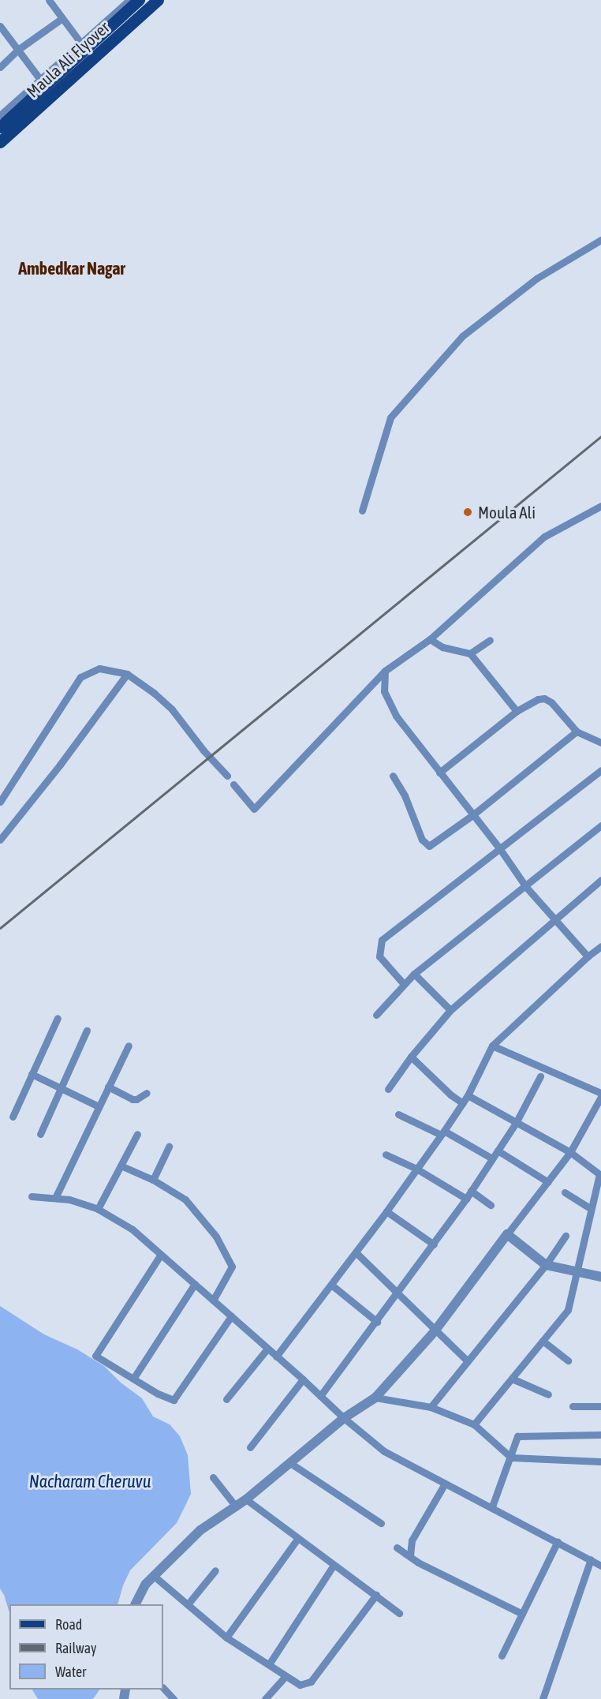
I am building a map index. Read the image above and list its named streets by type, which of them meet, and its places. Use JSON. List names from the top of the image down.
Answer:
{
  "streets": {
    "main road": ["Maula Ali Flyover"]
  },
  "districts": ["Ambedkar Nagar"],
  "water": ["Nacharam Cheruvu"],
  "places": ["Moula Ali"],
  "legend": ["Road", "Railway", "Water"]
}
